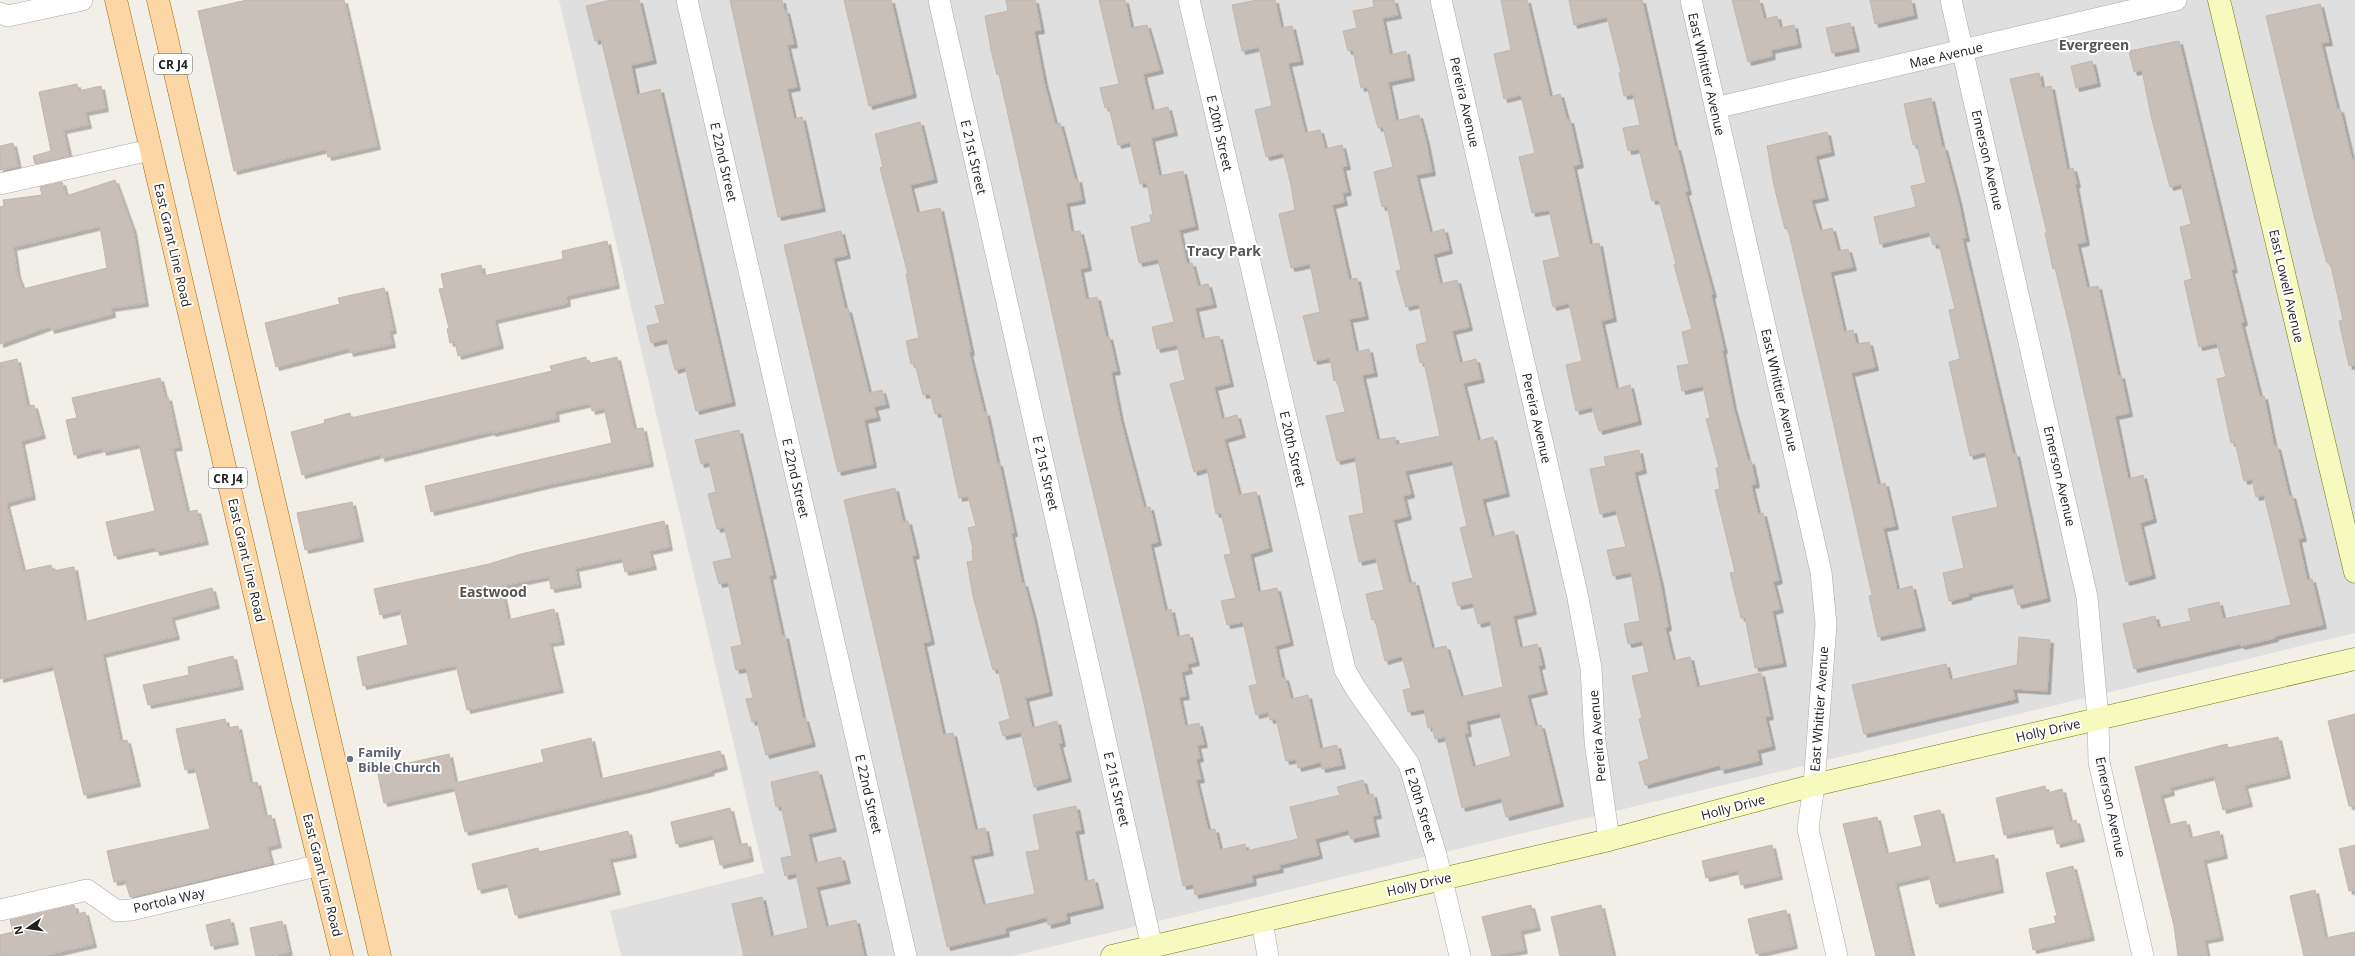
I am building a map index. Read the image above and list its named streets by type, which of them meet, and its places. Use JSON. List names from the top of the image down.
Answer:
{
  "streets": {
    "main road": ["CR J4", "East Grant Line Road"],
    "street": [
      "Mae Avenue",
      "East Whittier Avenue",
      "Pereira Avenue",
      "E 20th Street",
      "E 21st Street",
      "Emerson Avenue",
      "E 22nd Street",
      "East Lowell Avenue",
      "Holly Drive",
      "Portola Way"
    ]
  },
  "crossings": [
    ["Mae Avenue", "East Whittier Avenue"],
    ["Mae Avenue", "Emerson Avenue"],
    ["East Whittier Avenue", "Holly Drive"],
    ["Pereira Avenue", "Holly Drive"],
    ["E 20th Street", "Holly Drive"],
    ["E 21st Street", "Holly Drive"],
    ["Emerson Avenue", "Holly Drive"],
    ["East Grant Line Road", "Portola Way"]
  ],
  "districts": ["Evergreen", "Tracy Park", "Eastwood"],
  "places": ["Family Bible Church"],
  "north": "left"
}
